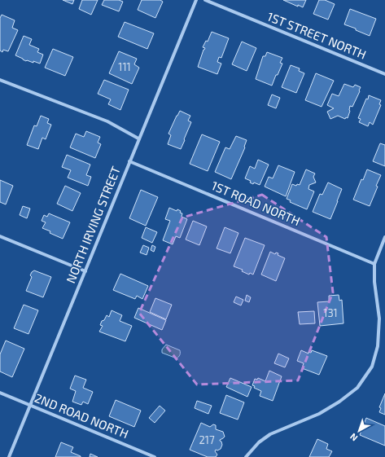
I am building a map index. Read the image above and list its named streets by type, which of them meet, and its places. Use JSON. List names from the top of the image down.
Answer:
{
  "streets": {
    "street": [
      "1ST STREET NORTH",
      "1ST ROAD NORTH",
      "NORTH IRVING STREET",
      "2ND ROAD NORTH"
    ]
  },
  "crossings": [
    ["1ST ROAD NORTH", "NORTH IRVING STREET"],
    ["NORTH IRVING STREET", "2ND ROAD NORTH"]
  ],
  "house_numbers": ["111", "131", "217"],
  "north": "bottom left"
}
